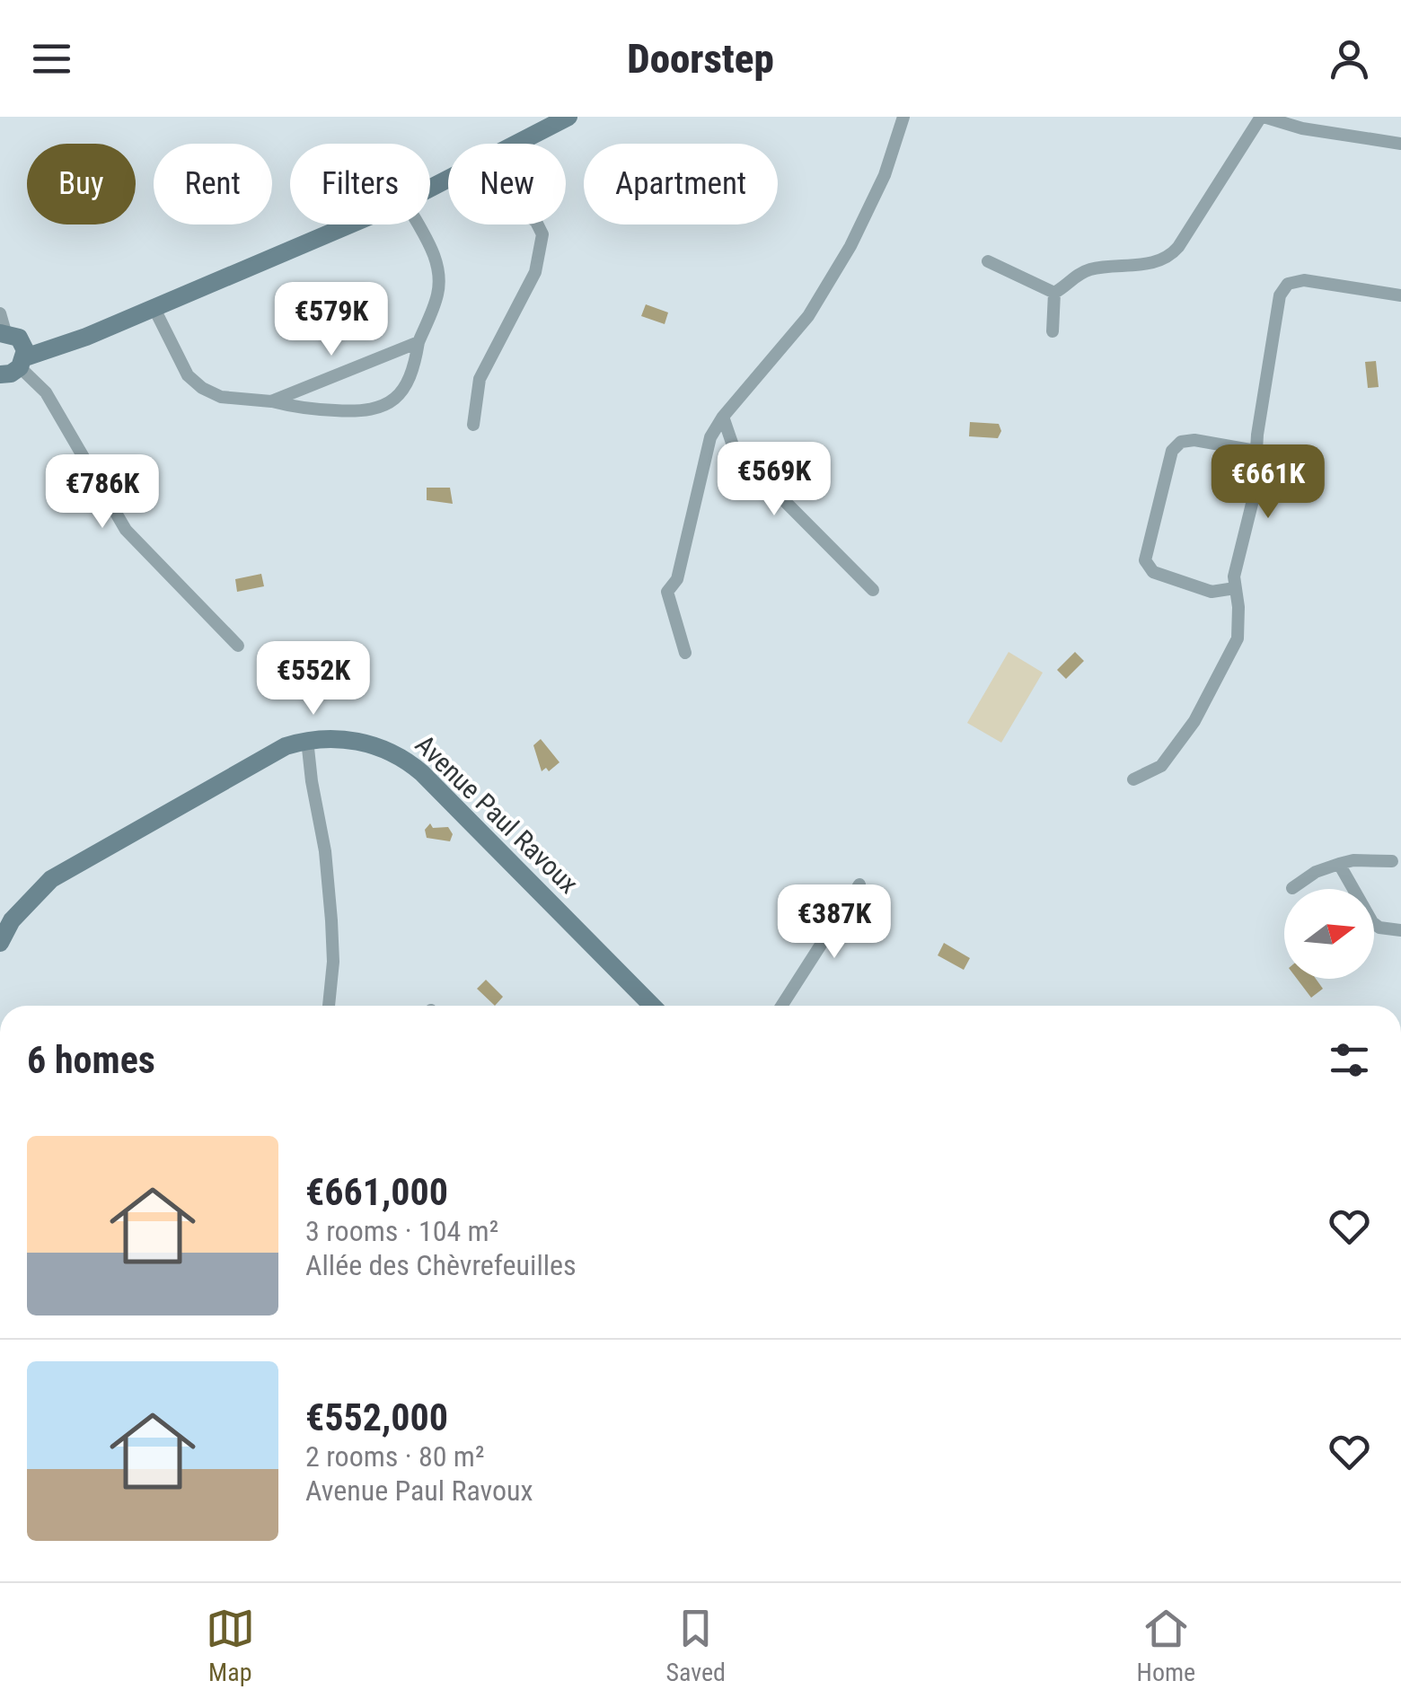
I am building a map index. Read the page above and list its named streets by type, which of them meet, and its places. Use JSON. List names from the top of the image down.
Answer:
{
  "streets": {
    "street": ["Avenue Paul Ravoux"]
  },
  "north": "right",
  "page": {
    "header": "Doorstep",
    "chip": [
      "Buy",
      "Rent",
      "Filters",
      "New",
      "Apartment"
    ],
    "price": [
      "€579K",
      "€569K",
      "€661K",
      "€786K",
      "€552K",
      "€387K"
    ],
    "heading": "6 homes",
    "list": [
      {
        "name": "€661,000",
        "note": "3 rooms · 104 m² · Allée des Chèvrefeuilles"
      },
      {
        "name": "€552,000",
        "note": "2 rooms · 80 m² · Avenue Paul Ravoux"
      }
    ],
    "tabs": ["Map", "Saved", "Home"]
  }
}
